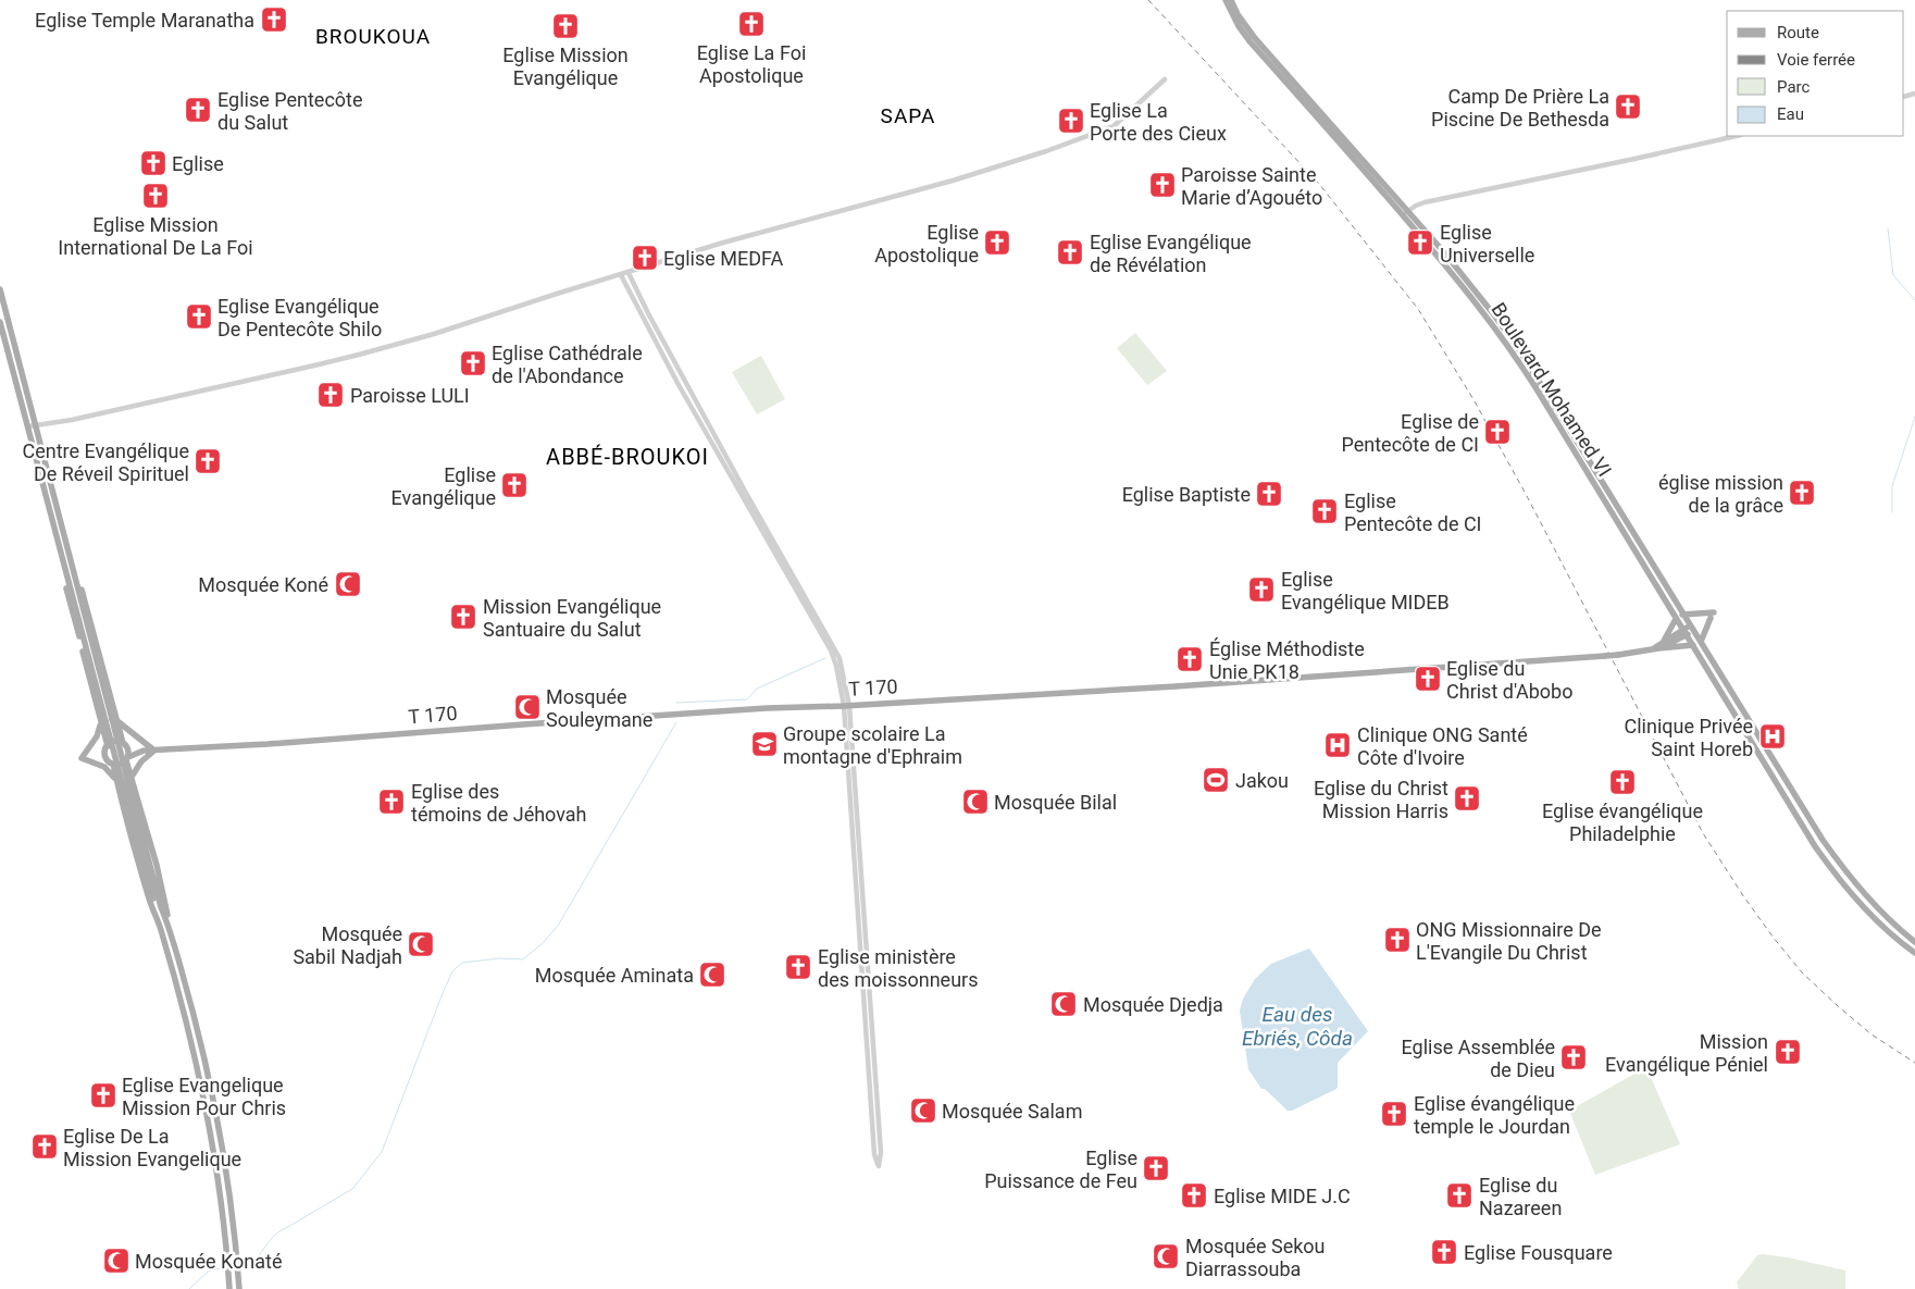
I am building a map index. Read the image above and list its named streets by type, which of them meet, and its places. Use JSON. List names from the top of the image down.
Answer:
{
  "streets": {
    "main road": ["Boulevard Mohamed VI", "T 170"]
  },
  "districts": ["BROUKOUA", "SAPA", "ABBÉ-BROUKOI"],
  "water": ["Eau des Ebriés, Côda"],
  "places": {
    "church": [
      "Eglise Temple Maranatha",
      "Eglise La Foi Apostolique",
      "Eglise Mission Evangélique",
      "Camp De Prière La Piscine De Bethesda",
      "Eglise Pentecôte du Salut",
      "Eglise La Porte des Cieux",
      "Eglise",
      "Paroisse Sainte Marie d’Agouéto",
      "Eglise Mission International De La Foi",
      "Eglise Apostolique",
      "Eglise Universelle",
      "Eglise Evangélique de Révélation",
      "Eglise MEDFA",
      "Eglise Evangélique De Pentecôte Shilo",
      "Eglise Cathédrale de l'Abondance",
      "Paroisse LULI",
      "Eglise de Pentecôte de CI",
      "Centre Evangélique De Réveil Spirituel",
      "Eglise Evangélique",
      "église mission de la grâce",
      "Eglise Baptiste",
      "Eglise Pentecôte de CI",
      "Eglise Evangélique MIDEB",
      "Mission Evangélique Santuaire du Salut",
      "Église Méthodiste Unie PK18",
      "Eglise du Christ d'Abobo",
      "Eglise évangélique Philadelphie",
      "Eglise du Christ Mission Harris",
      "Eglise des témoins de Jéhovah",
      "ONG Missionnaire De L'Evangile Du Christ",
      "Eglise ministère des moissonneurs",
      "Mission Evangélique Péniel",
      "Eglise Assemblée de Dieu",
      "Eglise Evangelique Mission Pour Chris",
      "Eglise évangélique temple le Jourdan",
      "Eglise De La Mission Evangelique",
      "Eglise Puissance de Feu",
      "Eglise MIDE J.C",
      "Eglise du Nazareen",
      "Eglise Fousquare"
    ],
    "mosque": [
      "Mosquée Koné",
      "Mosquée Souleymane",
      "Mosquée Bilal",
      "Mosquée Sabil Nadjah",
      "Mosquée Aminata",
      "Mosquée Djedja",
      "Mosquée Salam",
      "Mosquée Sekou Diarrassouba",
      "Mosquée Konaté"
    ],
    "hospital": ["Clinique Privée Saint Horeb", "Clinique ONG Santé Côte d'Ivoire"],
    "school or university": ["Groupe scolaire La montagne d'Ephraim"],
    "sports": ["Jakou"]
  },
  "legend": [
    "Route",
    "Voie ferrée",
    "Parc",
    "Eau"
  ]
}
